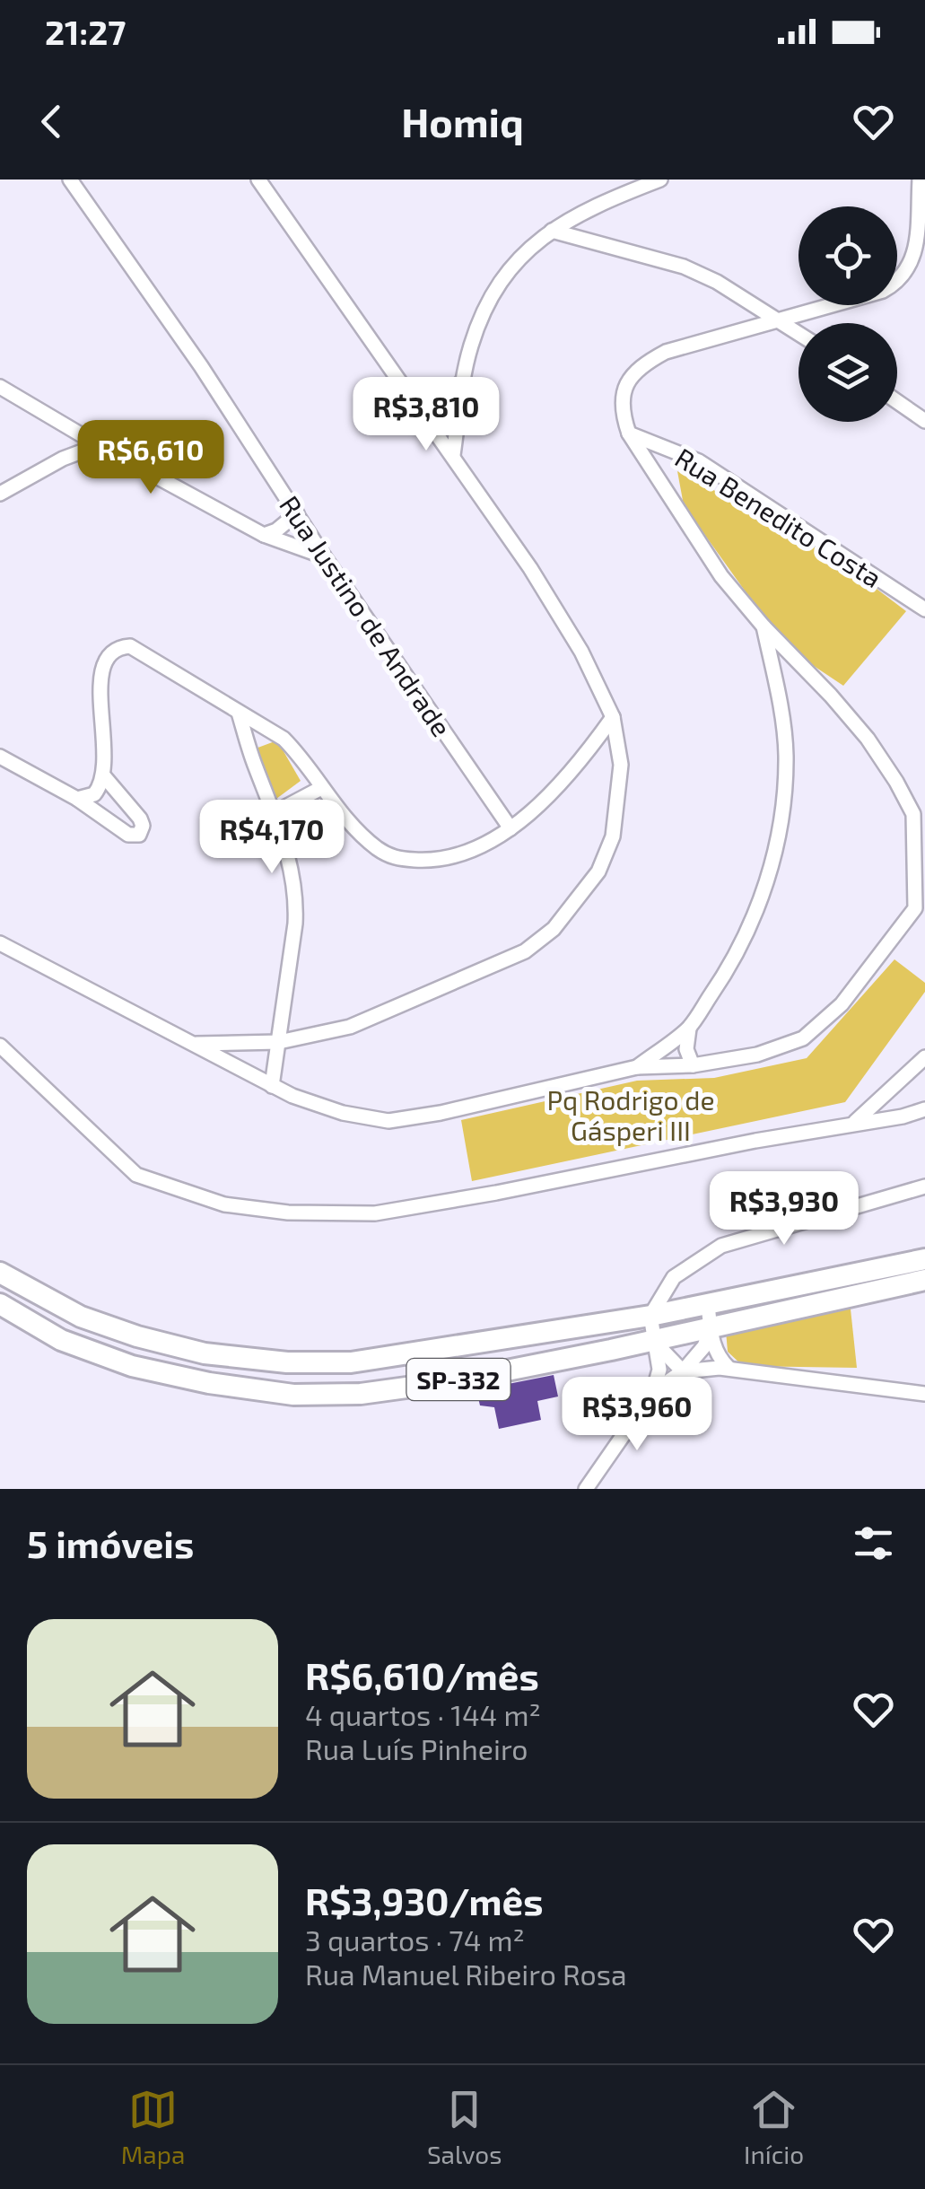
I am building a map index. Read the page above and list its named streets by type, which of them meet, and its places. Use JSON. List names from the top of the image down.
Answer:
{
  "streets": {
    "main road": ["SP-332"],
    "street": ["Rua Benedito Costa", "Rua Justino de Andrade"]
  },
  "parks": ["Pq Rodrigo de Gásperi III"],
  "page": {
    "status": "21:27",
    "header": "Homiq",
    "price": [
      "R$3,810",
      "R$6,610",
      "R$4,170",
      "R$3,930",
      "R$3,960"
    ],
    "heading": "5 imóveis",
    "list": [
      {
        "name": "R$6,610/mês",
        "note": "4 quartos · 144 m² · Rua Luís Pinheiro"
      },
      {
        "name": "R$3,930/mês",
        "note": "3 quartos · 74 m² · Rua Manuel Ribeiro Rosa"
      }
    ],
    "tabs": ["Mapa", "Salvos", "Início"]
  }
}
